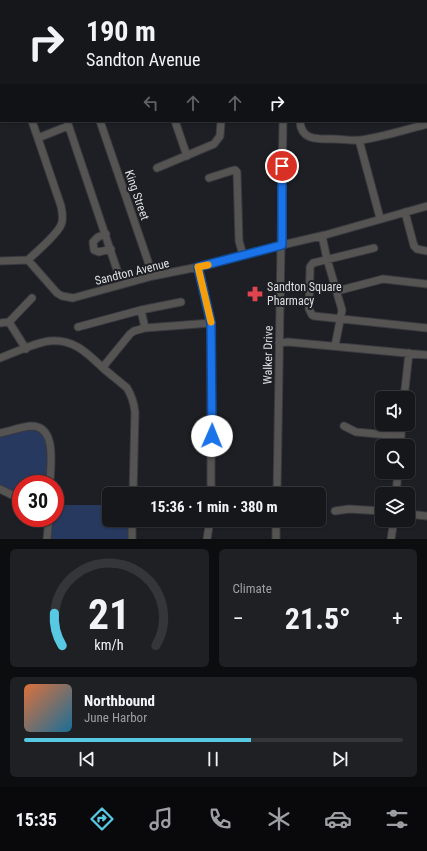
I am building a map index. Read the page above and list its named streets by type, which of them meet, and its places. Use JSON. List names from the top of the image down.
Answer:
{
  "streets": {
    "street": ["King Street", "Sandton Avenue", "Walker Drive"]
  },
  "crossings": [
    ["King Street", "Sandton Avenue"],
    ["Sandton Avenue", "Walker Drive"]
  ],
  "places": {
    "pharmacy": ["Sandton Square Pharmacy"]
  },
  "page": {
    "turn": ["190 m", "Sandton Avenue"],
    "limit": "30",
    "trip": "15:36 · 1 min · 380 m",
    "tile": "Climate",
    "heat": ["−", "21.5°", "+"],
    "song": ["Northbound", "June Harbor"],
    "tabs": "15:35",
    "gauge": ["21", "km/h"]
  }
}
